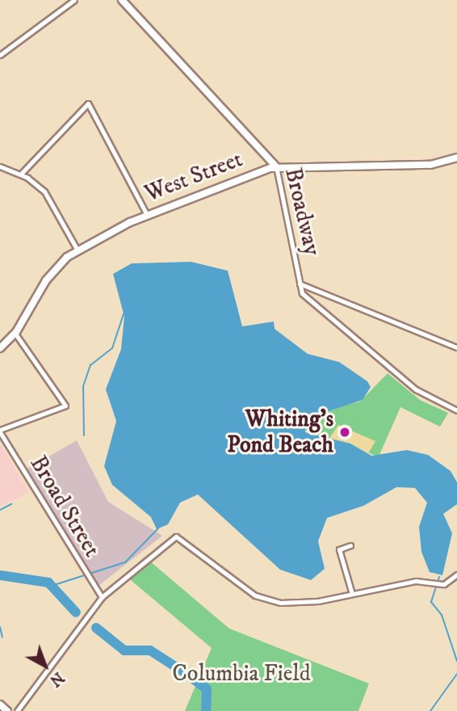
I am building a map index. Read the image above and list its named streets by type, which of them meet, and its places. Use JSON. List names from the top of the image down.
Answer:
{
  "streets": {
    "street": ["West Street", "Broadway", "Broad Street"]
  },
  "crossings": [
    ["West Street", "Broadway"]
  ],
  "parks": ["Columbia Field"],
  "places": ["Whiting's Pond Beach"],
  "north": "bottom right"
}
